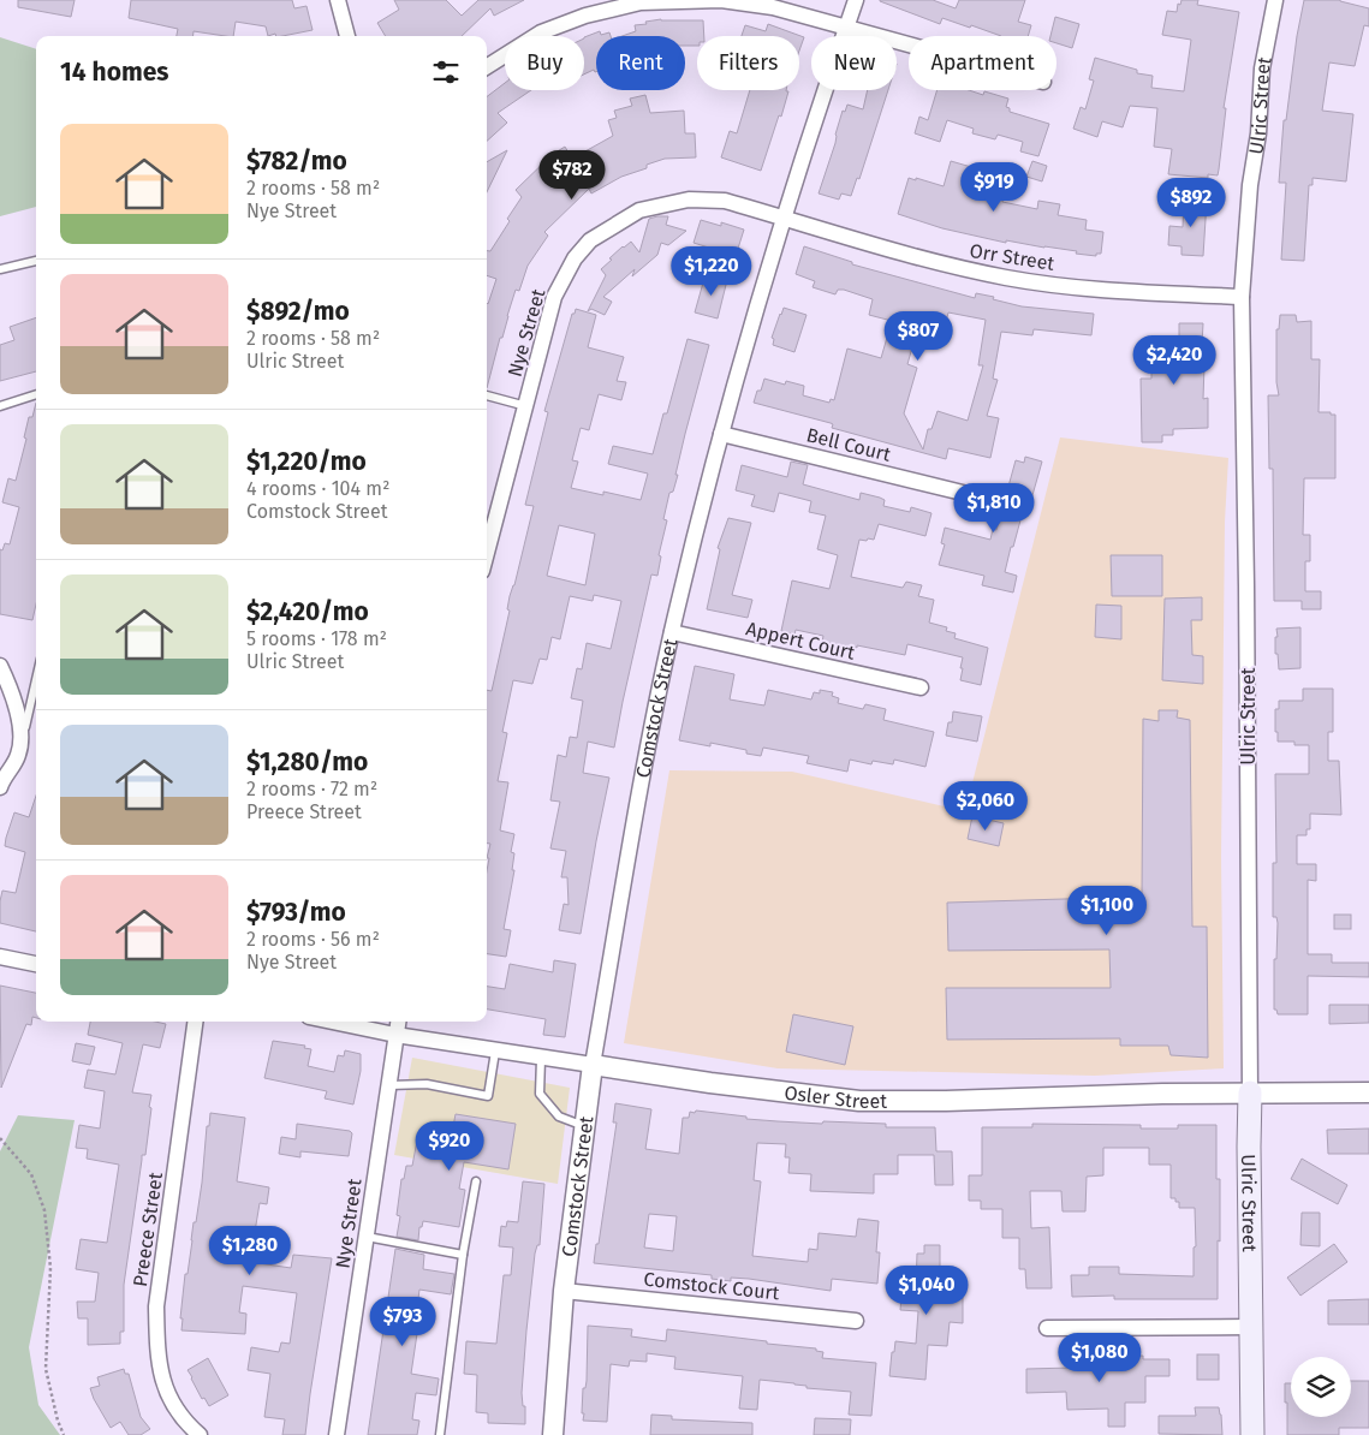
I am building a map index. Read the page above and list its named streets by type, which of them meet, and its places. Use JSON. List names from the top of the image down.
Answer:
{
  "streets": {
    "main road": ["Ulric Street"],
    "street": [
      "Orr Street",
      "Nye Street",
      "Bell Court",
      "Appert Court",
      "Comstock Street",
      "Osler Street",
      "Preece Street",
      "Comstock Court"
    ]
  },
  "crossings": [
    ["Ulric Street", "Orr Street"],
    ["Ulric Street", "Osler Street"],
    ["Orr Street", "Nye Street"],
    ["Orr Street", "Comstock Street"],
    ["Nye Street", "Comstock Street"],
    ["Nye Street", "Osler Street"],
    ["Bell Court", "Comstock Street"],
    ["Appert Court", "Comstock Street"],
    ["Comstock Street", "Osler Street"],
    ["Comstock Street", "Comstock Court"]
  ],
  "page": {
    "chip": [
      "Buy",
      "Rent",
      "Filters",
      "New",
      "Apartment"
    ],
    "heading": "14 homes",
    "list": [
      {
        "name": "$782/mo",
        "note": "2 rooms · 58 m² · Nye Street"
      },
      {
        "name": "$892/mo",
        "note": "2 rooms · 58 m² · Ulric Street"
      },
      {
        "name": "$1,220/mo",
        "note": "4 rooms · 104 m² · Comstock Street"
      },
      {
        "name": "$2,420/mo",
        "note": "5 rooms · 178 m² · Ulric Street"
      },
      {
        "name": "$1,280/mo",
        "note": "2 rooms · 72 m² · Preece Street"
      },
      {
        "name": "$793/mo",
        "note": "2 rooms · 56 m² · Nye Street"
      }
    ],
    "price": [
      "$782",
      "$919",
      "$892",
      "$1,220",
      "$807",
      "$2,420",
      "$1,810",
      "$2,060",
      "$1,100",
      "$920",
      "$1,280",
      "$1,040",
      "$793",
      "$1,080"
    ]
  }
}
